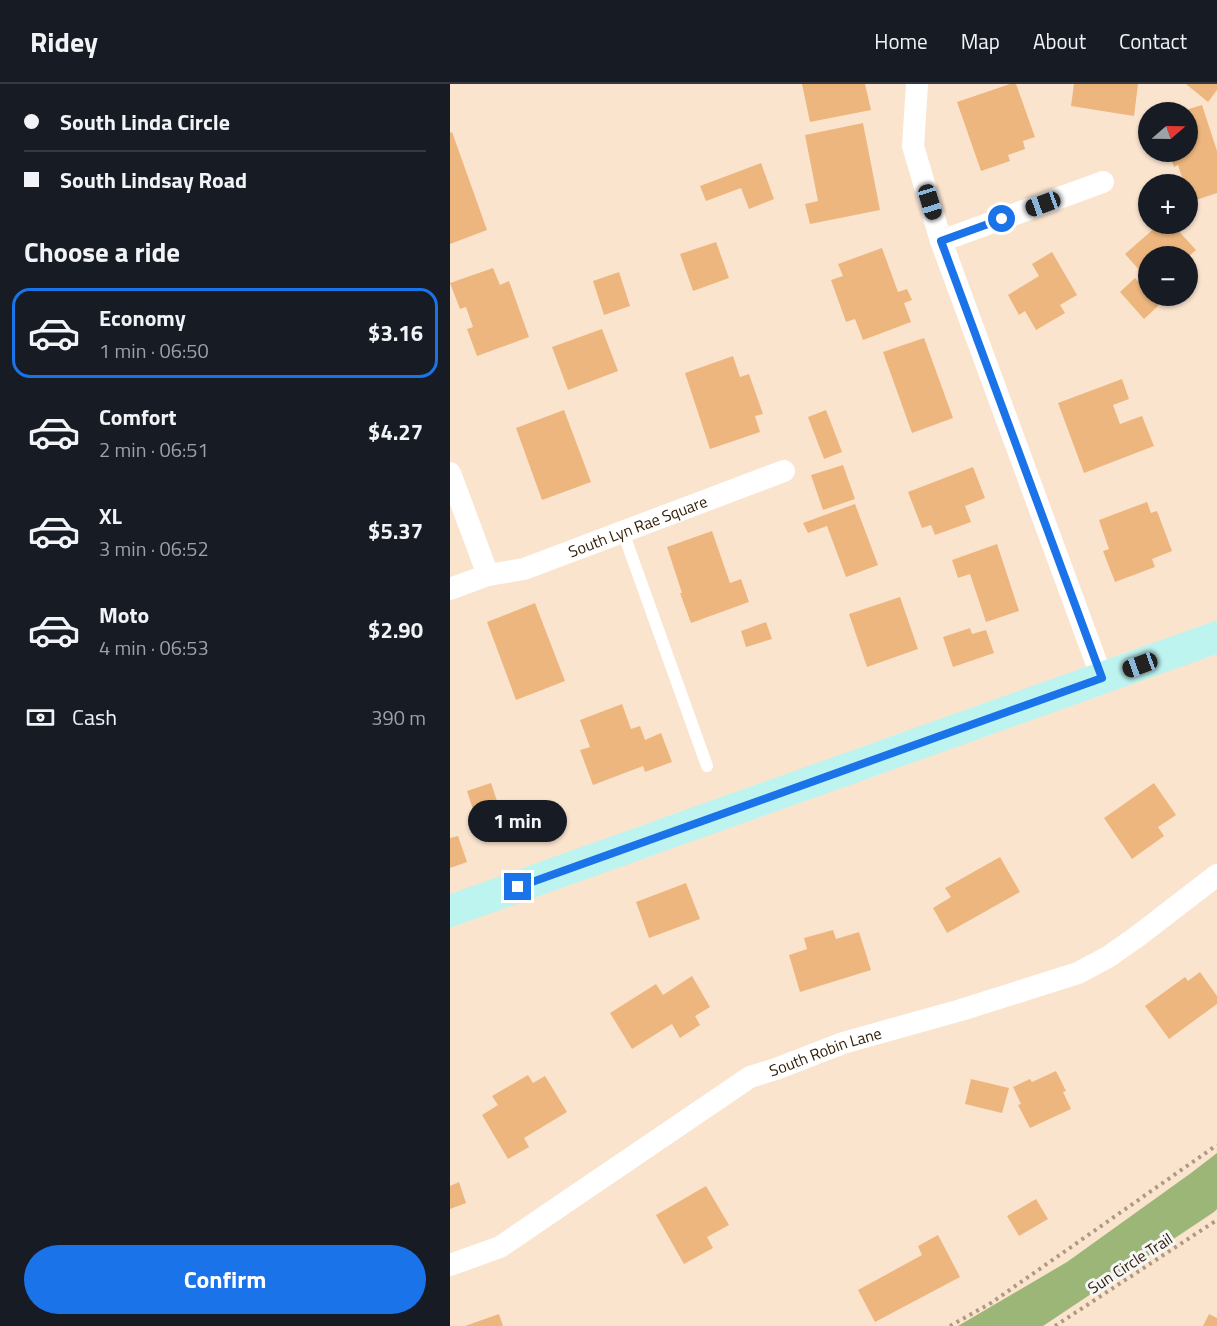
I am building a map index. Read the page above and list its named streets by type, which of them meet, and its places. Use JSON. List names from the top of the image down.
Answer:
{
  "streets": {
    "street": ["South Lyn Rae Square", "South Robin Lane"],
    "path": ["Sun Circle Trail"]
  },
  "north": "right",
  "page": {
    "header": "Ridey",
    "nav": [
      "Home",
      "Map",
      "About",
      "Contact"
    ],
    "banner": ["South Linda Circle", "South Lindsay Road"],
    "map_buttons": ["+", "−"],
    "heading": "Choose a ride",
    "list": [
      {
        "name": "Economy",
        "note": "1 min · 06:50",
        "value": "$3.16"
      },
      {
        "name": "Comfort",
        "note": "2 min · 06:51",
        "value": "$4.27"
      },
      {
        "name": "XL",
        "note": "3 min · 06:52",
        "value": "$5.37"
      },
      {
        "name": "Moto",
        "note": "4 min · 06:53",
        "value": "$2.90"
      }
    ],
    "pay": ["Cash", "390 m"],
    "bubble": "1 min",
    "buttons": "Confirm"
  }
}
